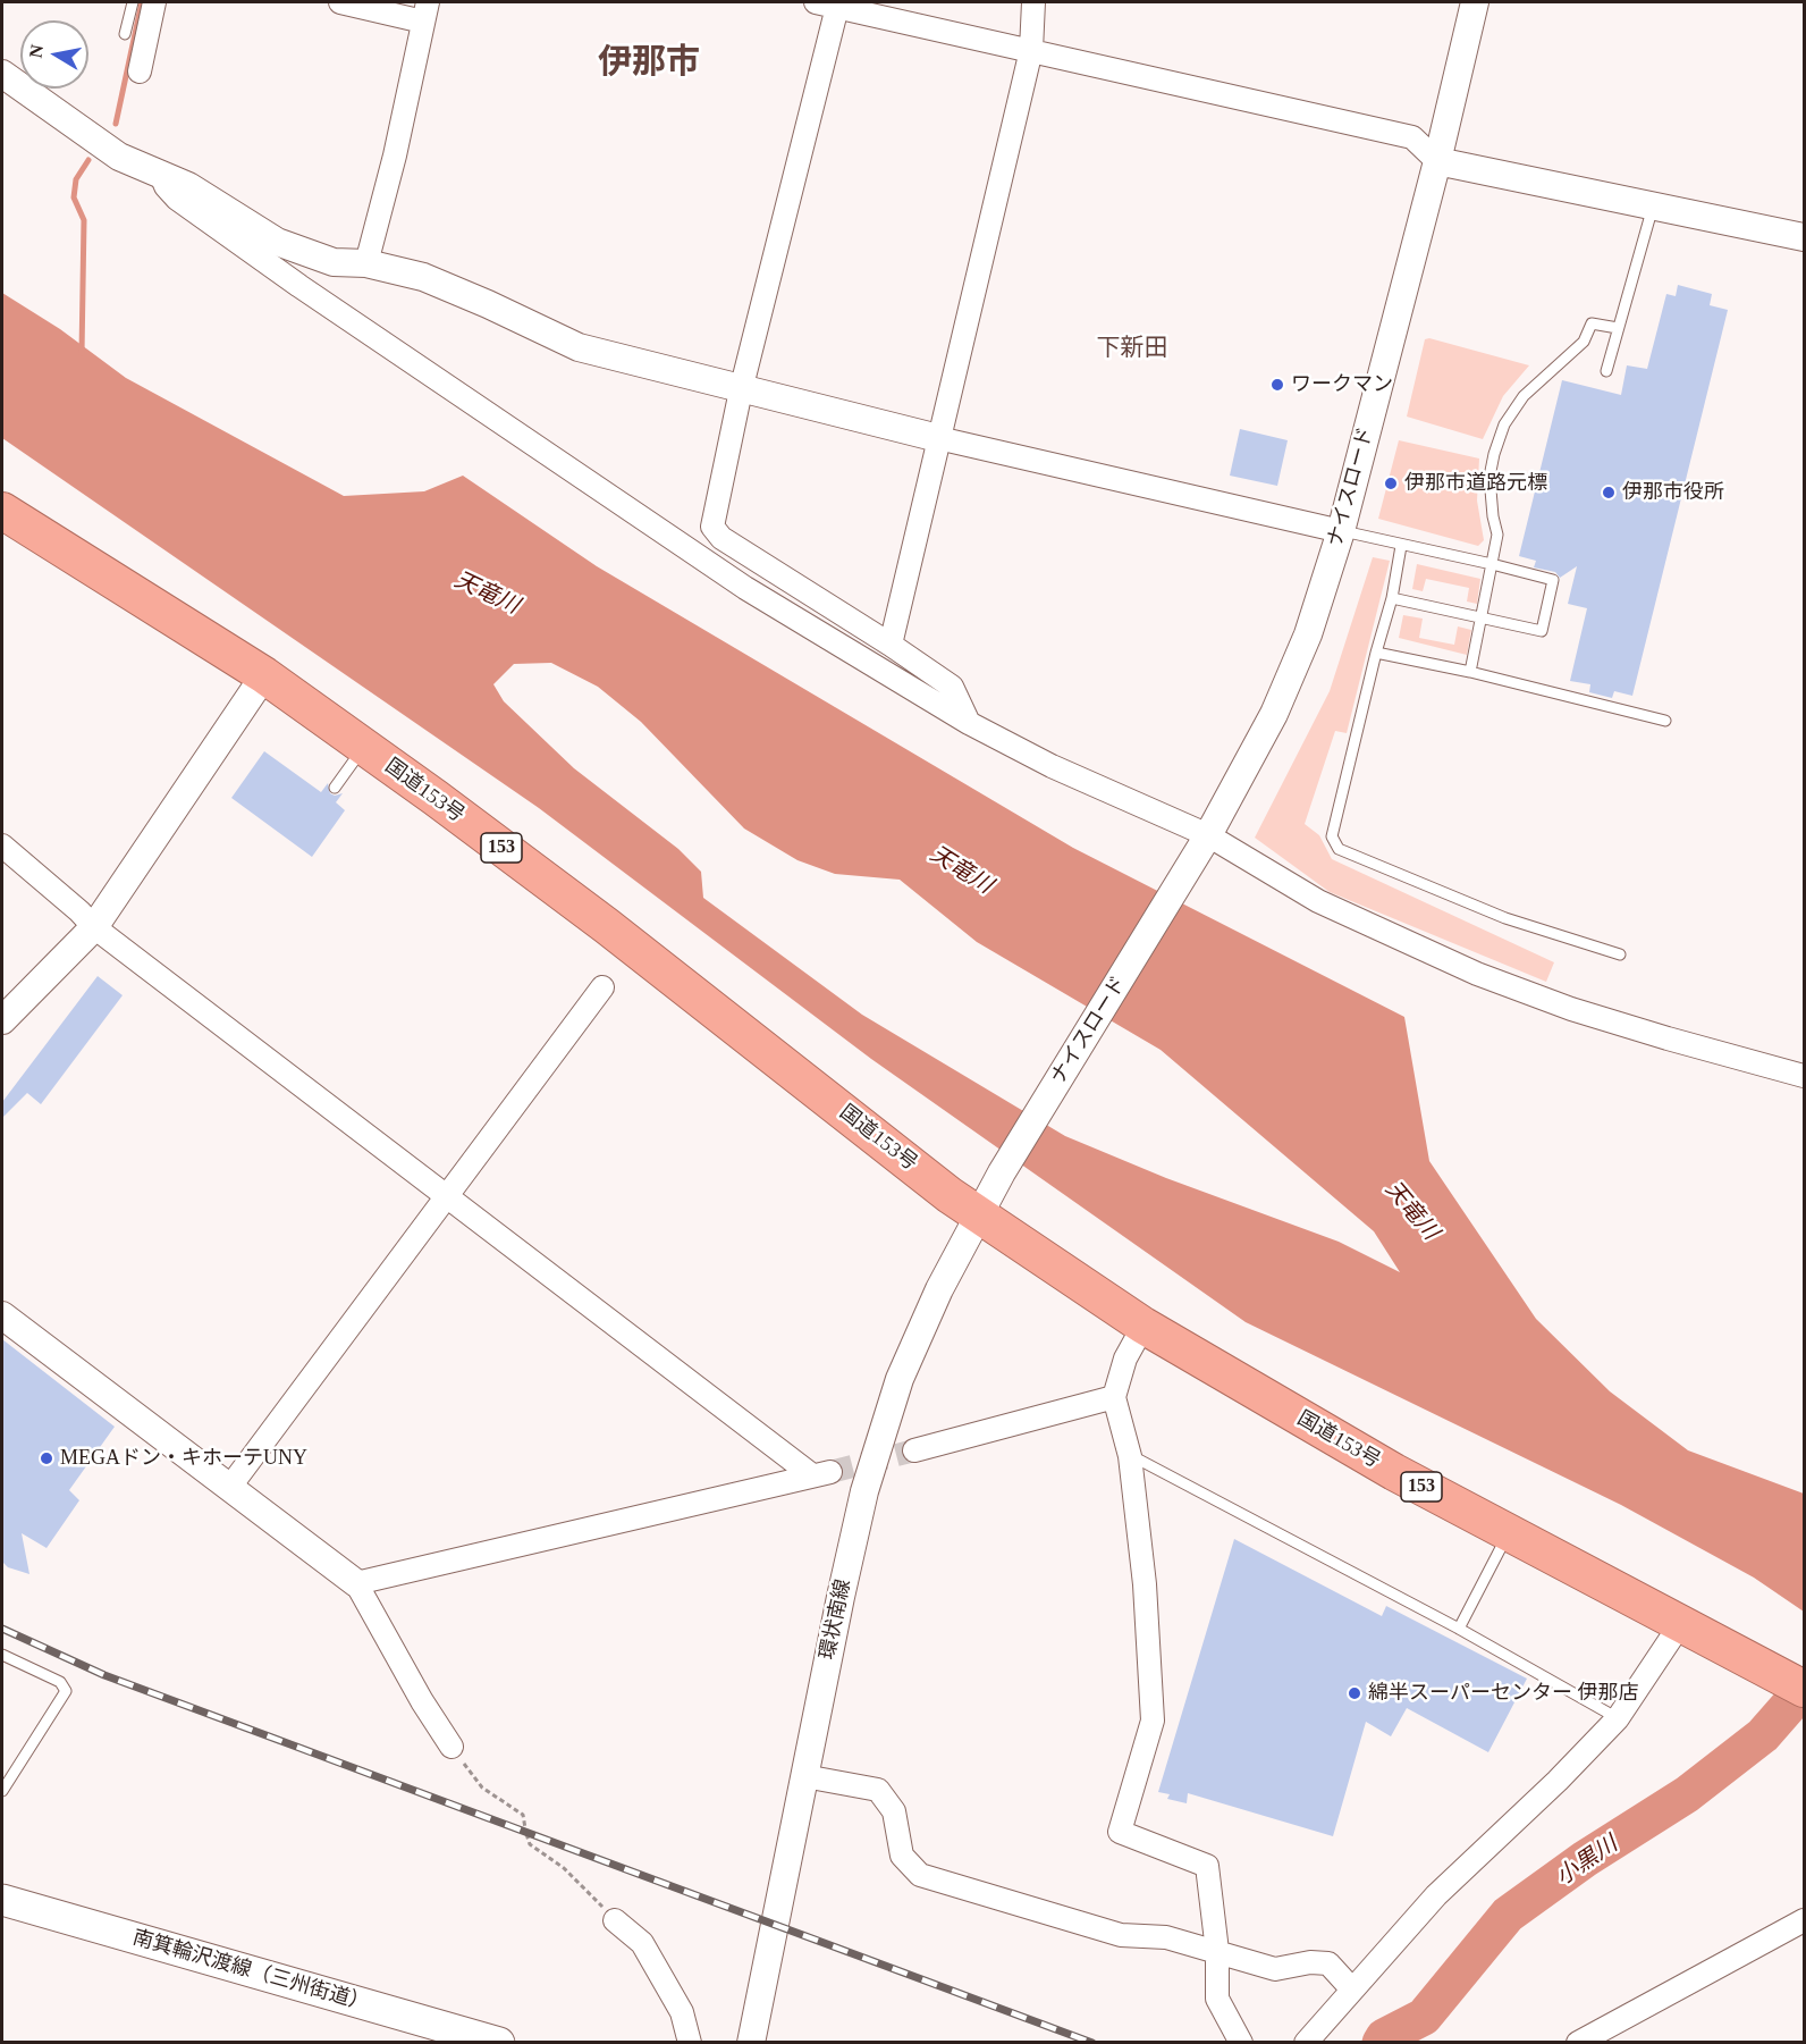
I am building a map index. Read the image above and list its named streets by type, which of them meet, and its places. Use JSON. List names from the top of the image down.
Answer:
{
  "streets": {
    "highway": ["国道153号", "153"],
    "main road": ["南箕輪沢渡線（三州街道）"],
    "street": ["ナイスロード", "環状南線"]
  },
  "crossings": [
    ["ナイスロード", "国道153号"],
    ["ナイスロード", "環状南線"],
    ["国道153号", "環状南線"]
  ],
  "districts": ["伊那市", "下新田"],
  "water": ["天竜川", "小黒川"],
  "places": [
    "ワークマン",
    "伊那市道路元標",
    "伊那市役所",
    "MEGAドン・キホーテUNY",
    "綿半スーパーセンター 伊那店"
  ],
  "north": "left"
}
